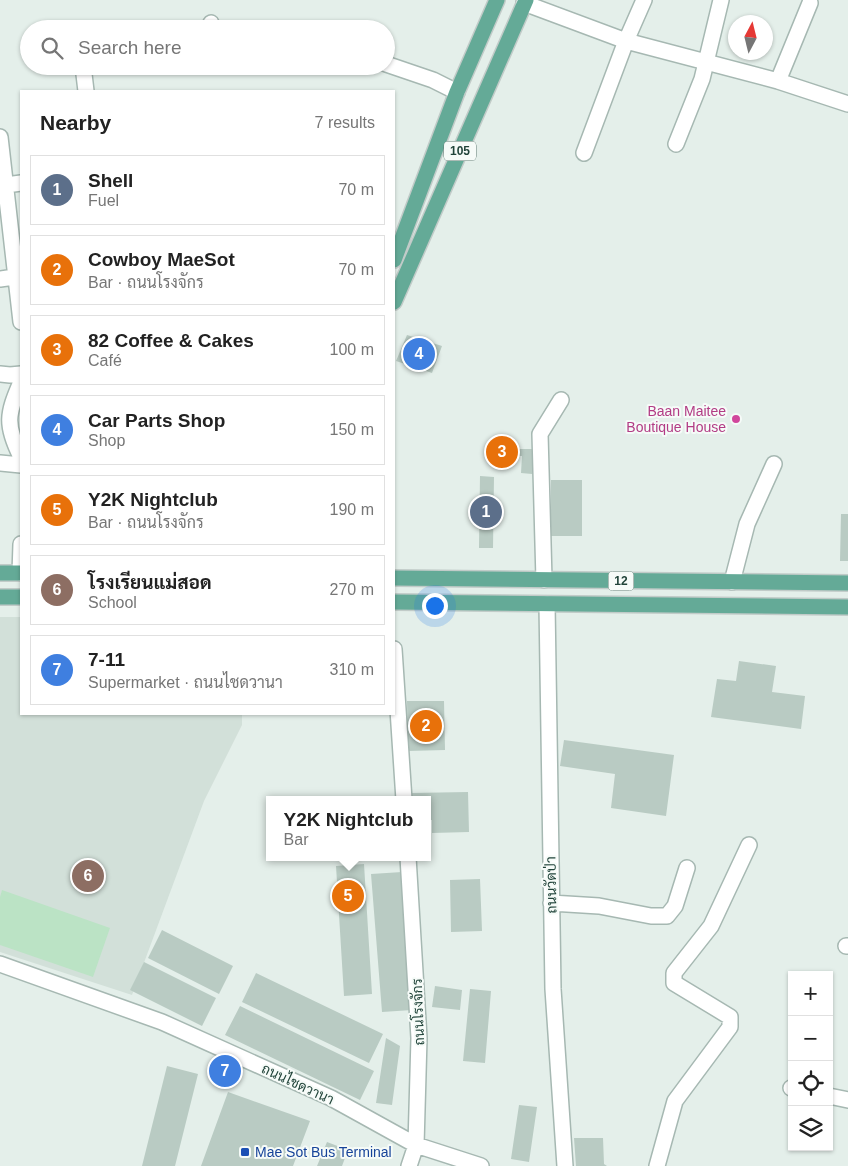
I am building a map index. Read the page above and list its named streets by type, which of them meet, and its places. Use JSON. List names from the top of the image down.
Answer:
{
  "streets": {
    "main road": ["105", "12"],
    "street": ["ถนนวัดป่า", "ถนนโรงจักร", "ถนนไชดวานา"]
  },
  "crossings": [
    ["12", "ถนนวัดป่า"],
    ["ถนนโรงจักร", "ถนนไชดวานา"]
  ],
  "places": {
    "other": ["Baan Maitee Boutique House"],
    "transit": ["Mae Sot Bus Terminal"]
  },
  "north": "top",
  "page": {
    "search": "Search here",
    "heading": ["Nearby", "7 results"],
    "list": [
      {
        "mark": "1",
        "name": "Shell",
        "note": "Fuel",
        "value": "70 m"
      },
      {
        "mark": "2",
        "name": "Cowboy MaeSot",
        "note": "Bar · ถนนโรงจักร",
        "value": "70 m"
      },
      {
        "mark": "3",
        "name": "82 Coffee & Cakes",
        "note": "Café",
        "value": "100 m"
      },
      {
        "mark": "4",
        "name": "Car Parts Shop",
        "note": "Shop",
        "value": "150 m"
      },
      {
        "mark": "5",
        "name": "Y2K Nightclub",
        "note": "Bar · ถนนโรงจักร",
        "value": "190 m"
      },
      {
        "mark": "6",
        "name": "โรงเรียนแม่สอด",
        "note": "School",
        "value": "270 m"
      },
      {
        "mark": "7",
        "name": "7-11",
        "note": "Supermarket · ถนนไชดวานา",
        "value": "310 m"
      }
    ],
    "pins": [
      "4",
      "3",
      "1",
      "2",
      "6",
      "5",
      "7"
    ],
    "popup": ["Y2K Nightclub", "Bar"],
    "map_buttons": ["+", "−"]
  }
}
